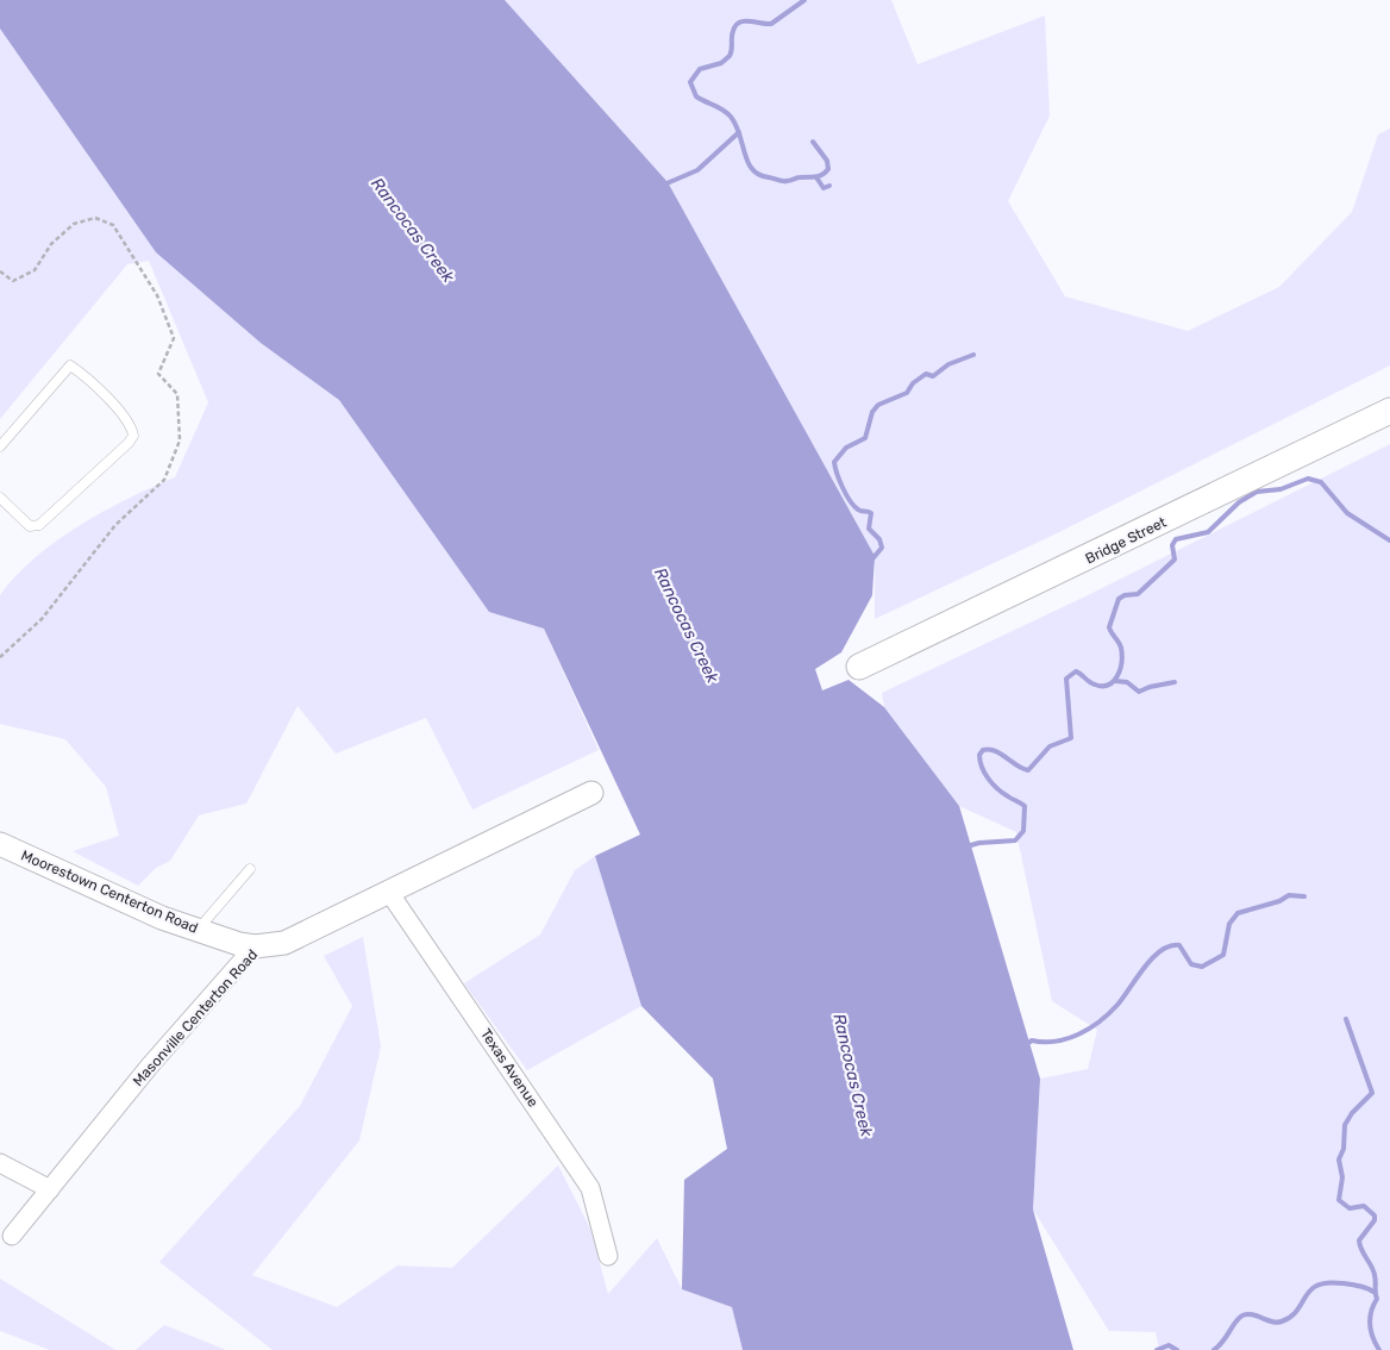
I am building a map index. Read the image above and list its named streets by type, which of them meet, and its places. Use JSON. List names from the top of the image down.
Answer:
{
  "streets": {
    "main road": ["Bridge Street"],
    "street": ["Moorestown Centerton Road", "Masonville Centerton Road", "Texas Avenue"]
  },
  "crossings": [
    ["Moorestown Centerton Road", "Masonville Centerton Road"],
    ["Masonville Centerton Road", "Texas Avenue"]
  ],
  "water": ["Rancocas Creek"]
}
